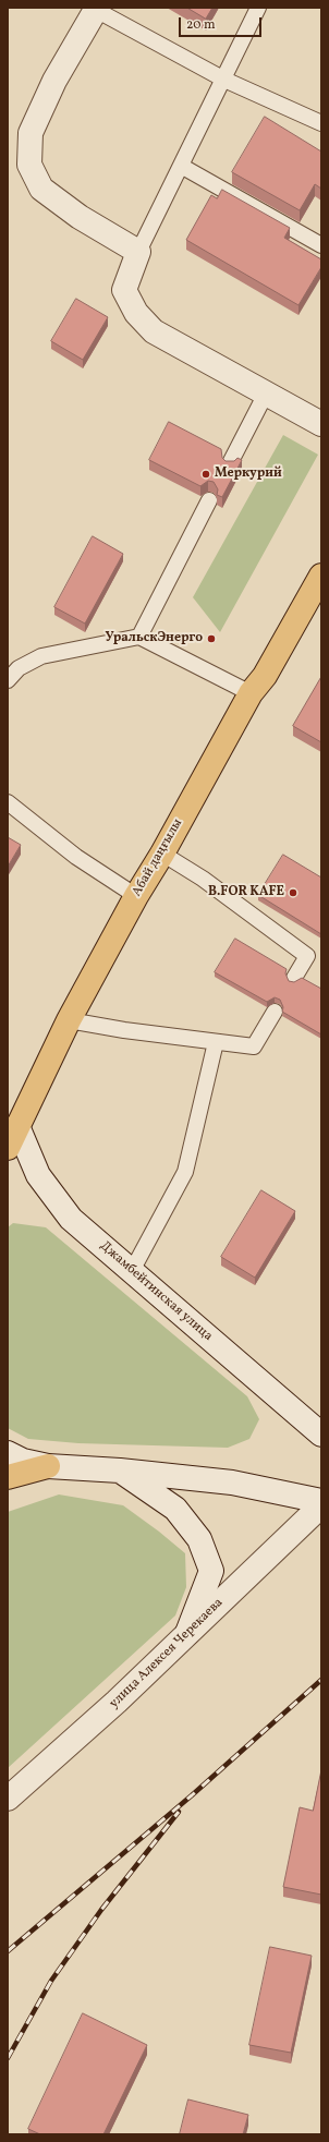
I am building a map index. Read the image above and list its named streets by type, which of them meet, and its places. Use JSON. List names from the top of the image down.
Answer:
{
  "streets": {
    "main road": ["Абай даңғылы"],
    "street": ["Джамбейтинская улица", "улица Алексея Черекаева"]
  },
  "crossings": [
    ["Абай даңғылы", "Джамбейтинская улица"]
  ],
  "places": ["Меркурий", "УральскЭнерго", "B.FOR KAFE"],
  "scale_bar": "20 m"
}
